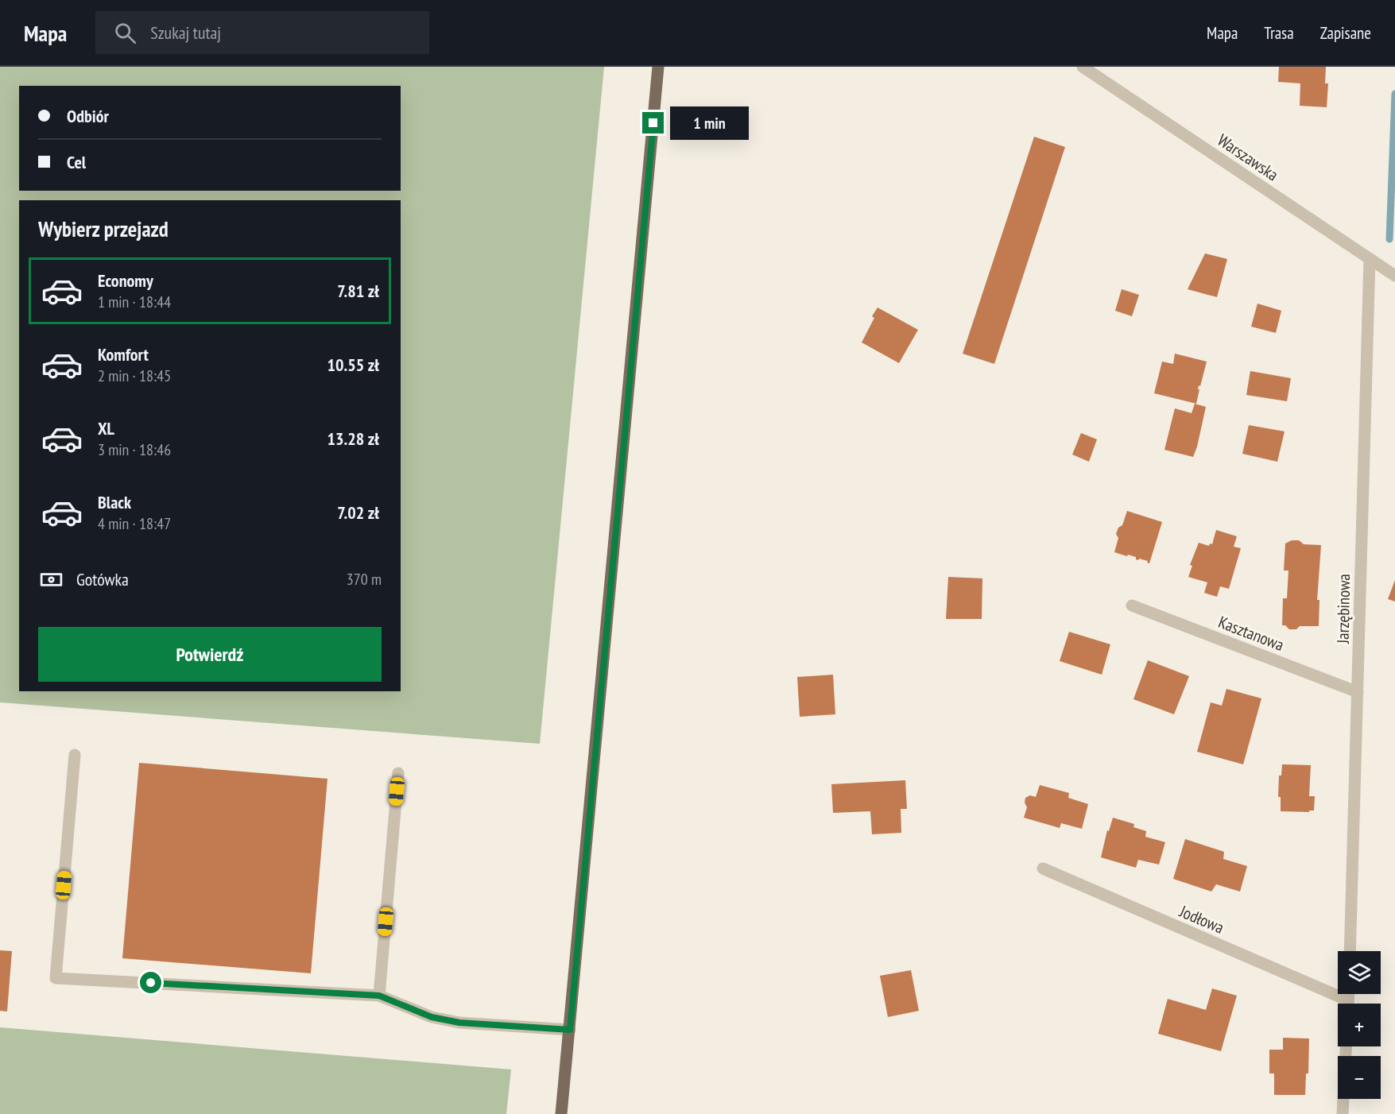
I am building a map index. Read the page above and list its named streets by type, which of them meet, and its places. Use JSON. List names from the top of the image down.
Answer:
{
  "streets": {
    "street": [
      "Warszawska",
      "Jarzębinowa",
      "Kasztanowa",
      "Jodłowa"
    ]
  },
  "crossings": [
    ["Warszawska", "Jarzębinowa"],
    ["Jarzębinowa", "Kasztanowa"]
  ],
  "page": {
    "header": "Mapa",
    "search": "Szukaj tutaj",
    "nav": ["Mapa", "Trasa", "Zapisane"],
    "banner": ["Odbiór", "Cel"],
    "bubble": "1 min",
    "heading": "Wybierz przejazd",
    "list": [
      {
        "name": "Economy",
        "note": "1 min · 18:44",
        "value": "7.81 zł"
      },
      {
        "name": "Komfort",
        "note": "2 min · 18:45",
        "value": "10.55 zł"
      },
      {
        "name": "XL",
        "note": "3 min · 18:46",
        "value": "13.28 zł"
      },
      {
        "name": "Black",
        "note": "4 min · 18:47",
        "value": "7.02 zł"
      }
    ],
    "pay": ["Gotówka", "370 m"],
    "buttons": "Potwierdź",
    "map_buttons": ["+", "−"]
  }
}
